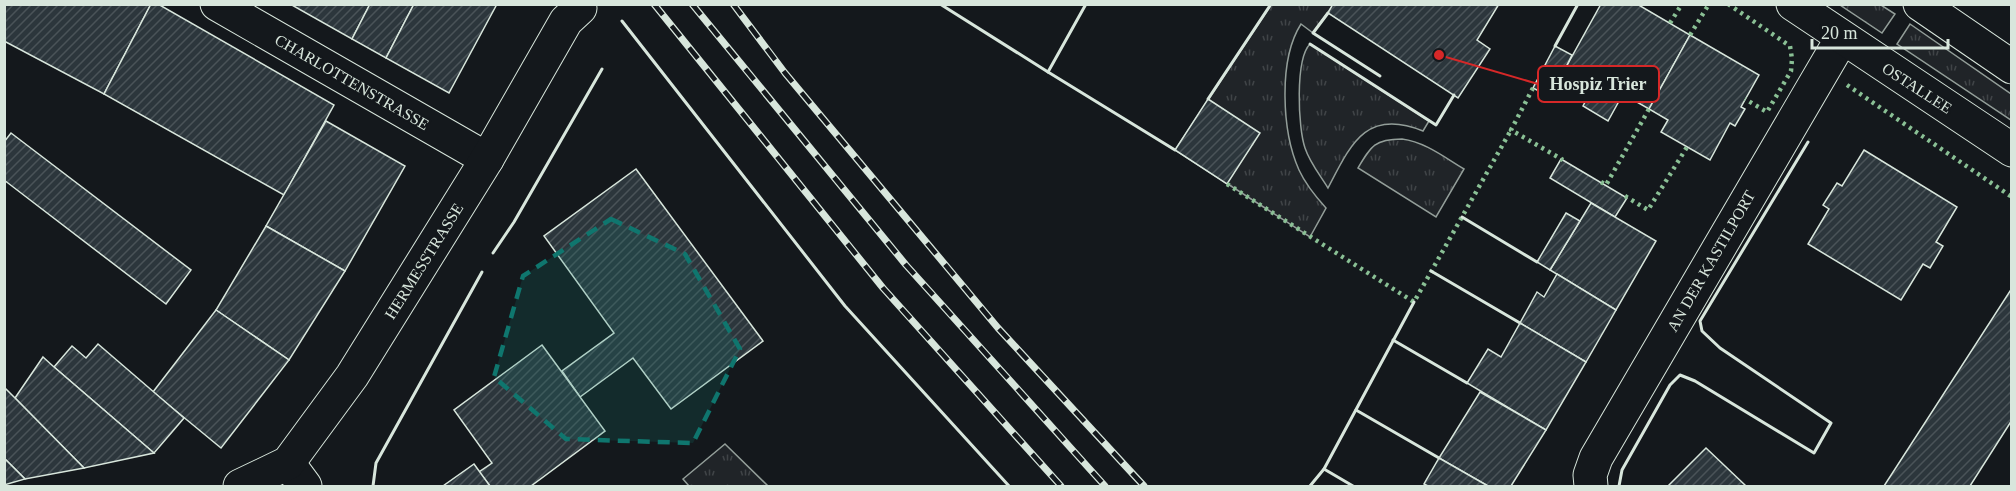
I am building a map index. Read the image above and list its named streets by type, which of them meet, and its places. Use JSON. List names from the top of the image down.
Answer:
{
  "streets": {
    "street": [
      "CHARLOTTENSTRASSE",
      "OSTALLEE",
      "HERMESSTRASSE",
      "AN DER KASTILPORT"
    ]
  },
  "crossings": [
    ["CHARLOTTENSTRASSE", "HERMESSTRASSE"],
    ["OSTALLEE", "AN DER KASTILPORT"]
  ],
  "places": ["Hospiz Trier"],
  "scale_bar": "20 m"
}
